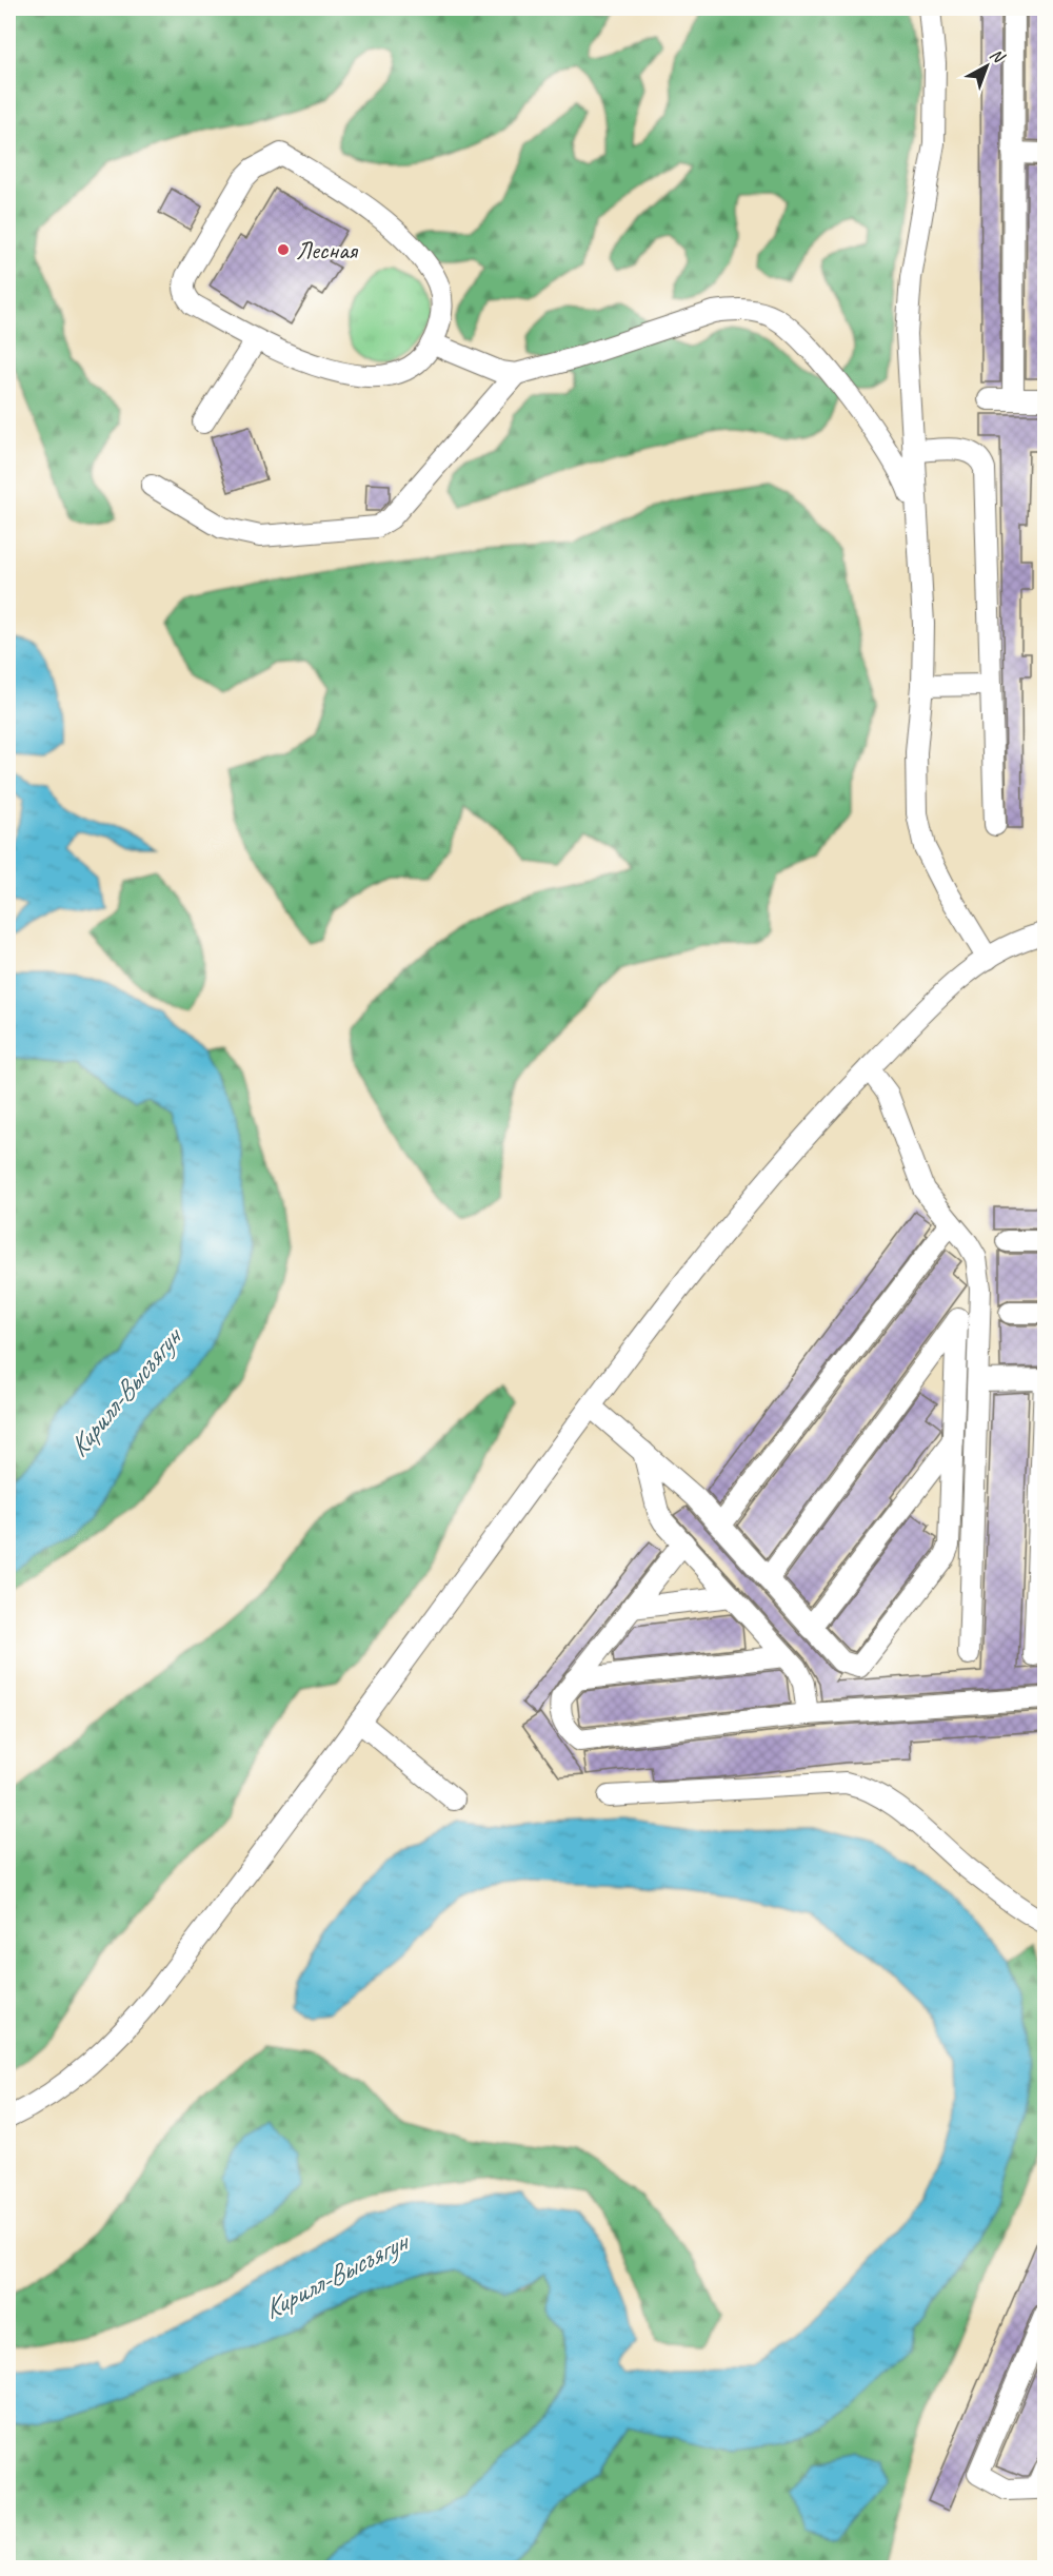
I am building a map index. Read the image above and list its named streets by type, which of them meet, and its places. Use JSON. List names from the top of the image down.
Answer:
{
  "water": ["Кирилл-Высъягун"],
  "places": ["Лесная"],
  "north": "top right"
}
